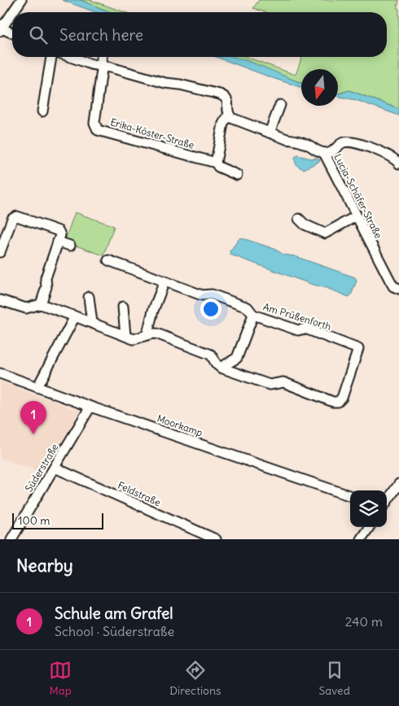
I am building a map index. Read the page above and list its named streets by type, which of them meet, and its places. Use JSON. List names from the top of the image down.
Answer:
{
  "streets": {
    "street": [
      "Erika-Köster-Straße",
      "Lucia-Schäfer-Straße",
      "Am Prüßenforth",
      "Moorkamp",
      "Süderstraße",
      "Feldstraße"
    ]
  },
  "crossings": [
    ["Moorkamp", "Süderstraße"],
    ["Süderstraße", "Feldstraße"]
  ],
  "scale_bar": "100 m",
  "north": "bottom",
  "page": {
    "search": "Search here",
    "pins": "1",
    "scale": "100 m",
    "heading": "Nearby",
    "list": [
      {
        "mark": "1",
        "name": "Schule am Grafel",
        "note": "School · Süderstraße",
        "value": "240 m"
      }
    ],
    "nav": ["Map", "Directions", "Saved"]
  }
}
